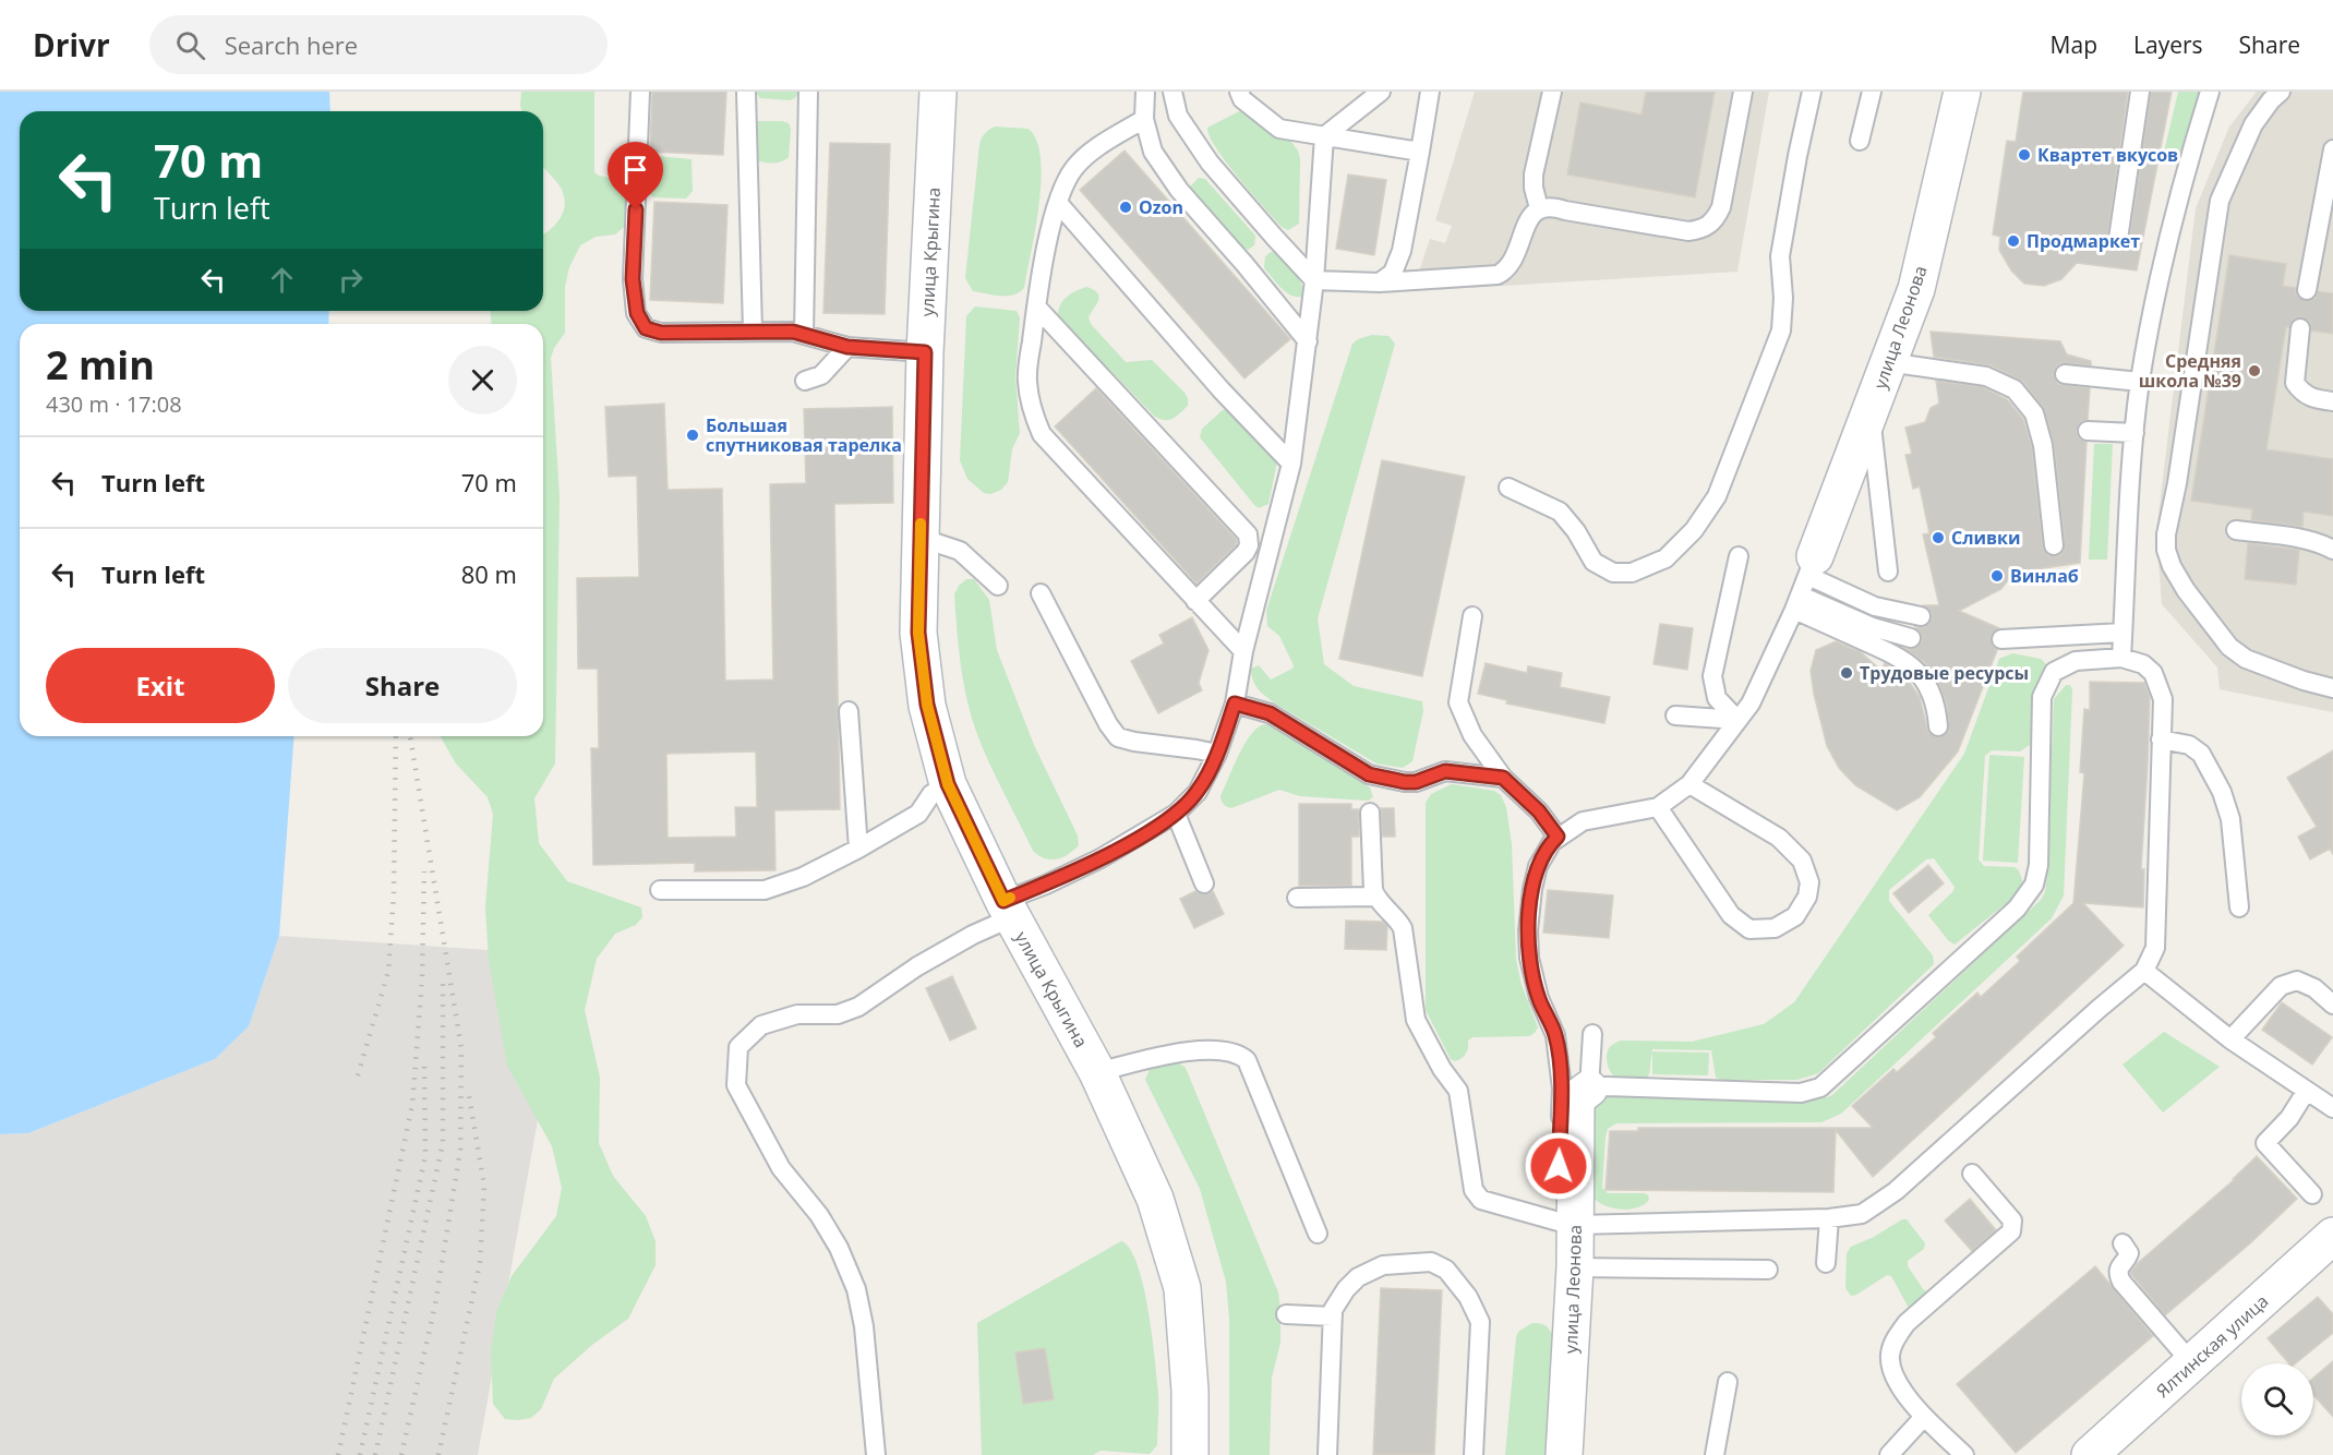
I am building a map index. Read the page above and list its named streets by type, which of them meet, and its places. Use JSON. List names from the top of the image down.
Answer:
{
  "streets": {
    "main road": ["улица Крыгина", "улица Леонова", "Ялтинская улица"]
  },
  "places": [
    "Квартет вкусов",
    "Ozon",
    "Продмаркет",
    "Средняя школа №39",
    "Большая спутниковая тарелка",
    "Сливки",
    "Винлаб",
    "Трудовые ресурсы"
  ],
  "page": {
    "header": "Drivr",
    "search": "Search here",
    "nav": ["Map", "Layers", "Share"],
    "turn": ["70 m", "Turn left"],
    "heading": ["2 min", "430 m · 17:08"],
    "list": [
      {
        "name": "Turn left",
        "value": "70 m"
      },
      {
        "name": "Turn left",
        "value": "80 m"
      }
    ],
    "buttons": ["Exit", "Share"]
  }
}
